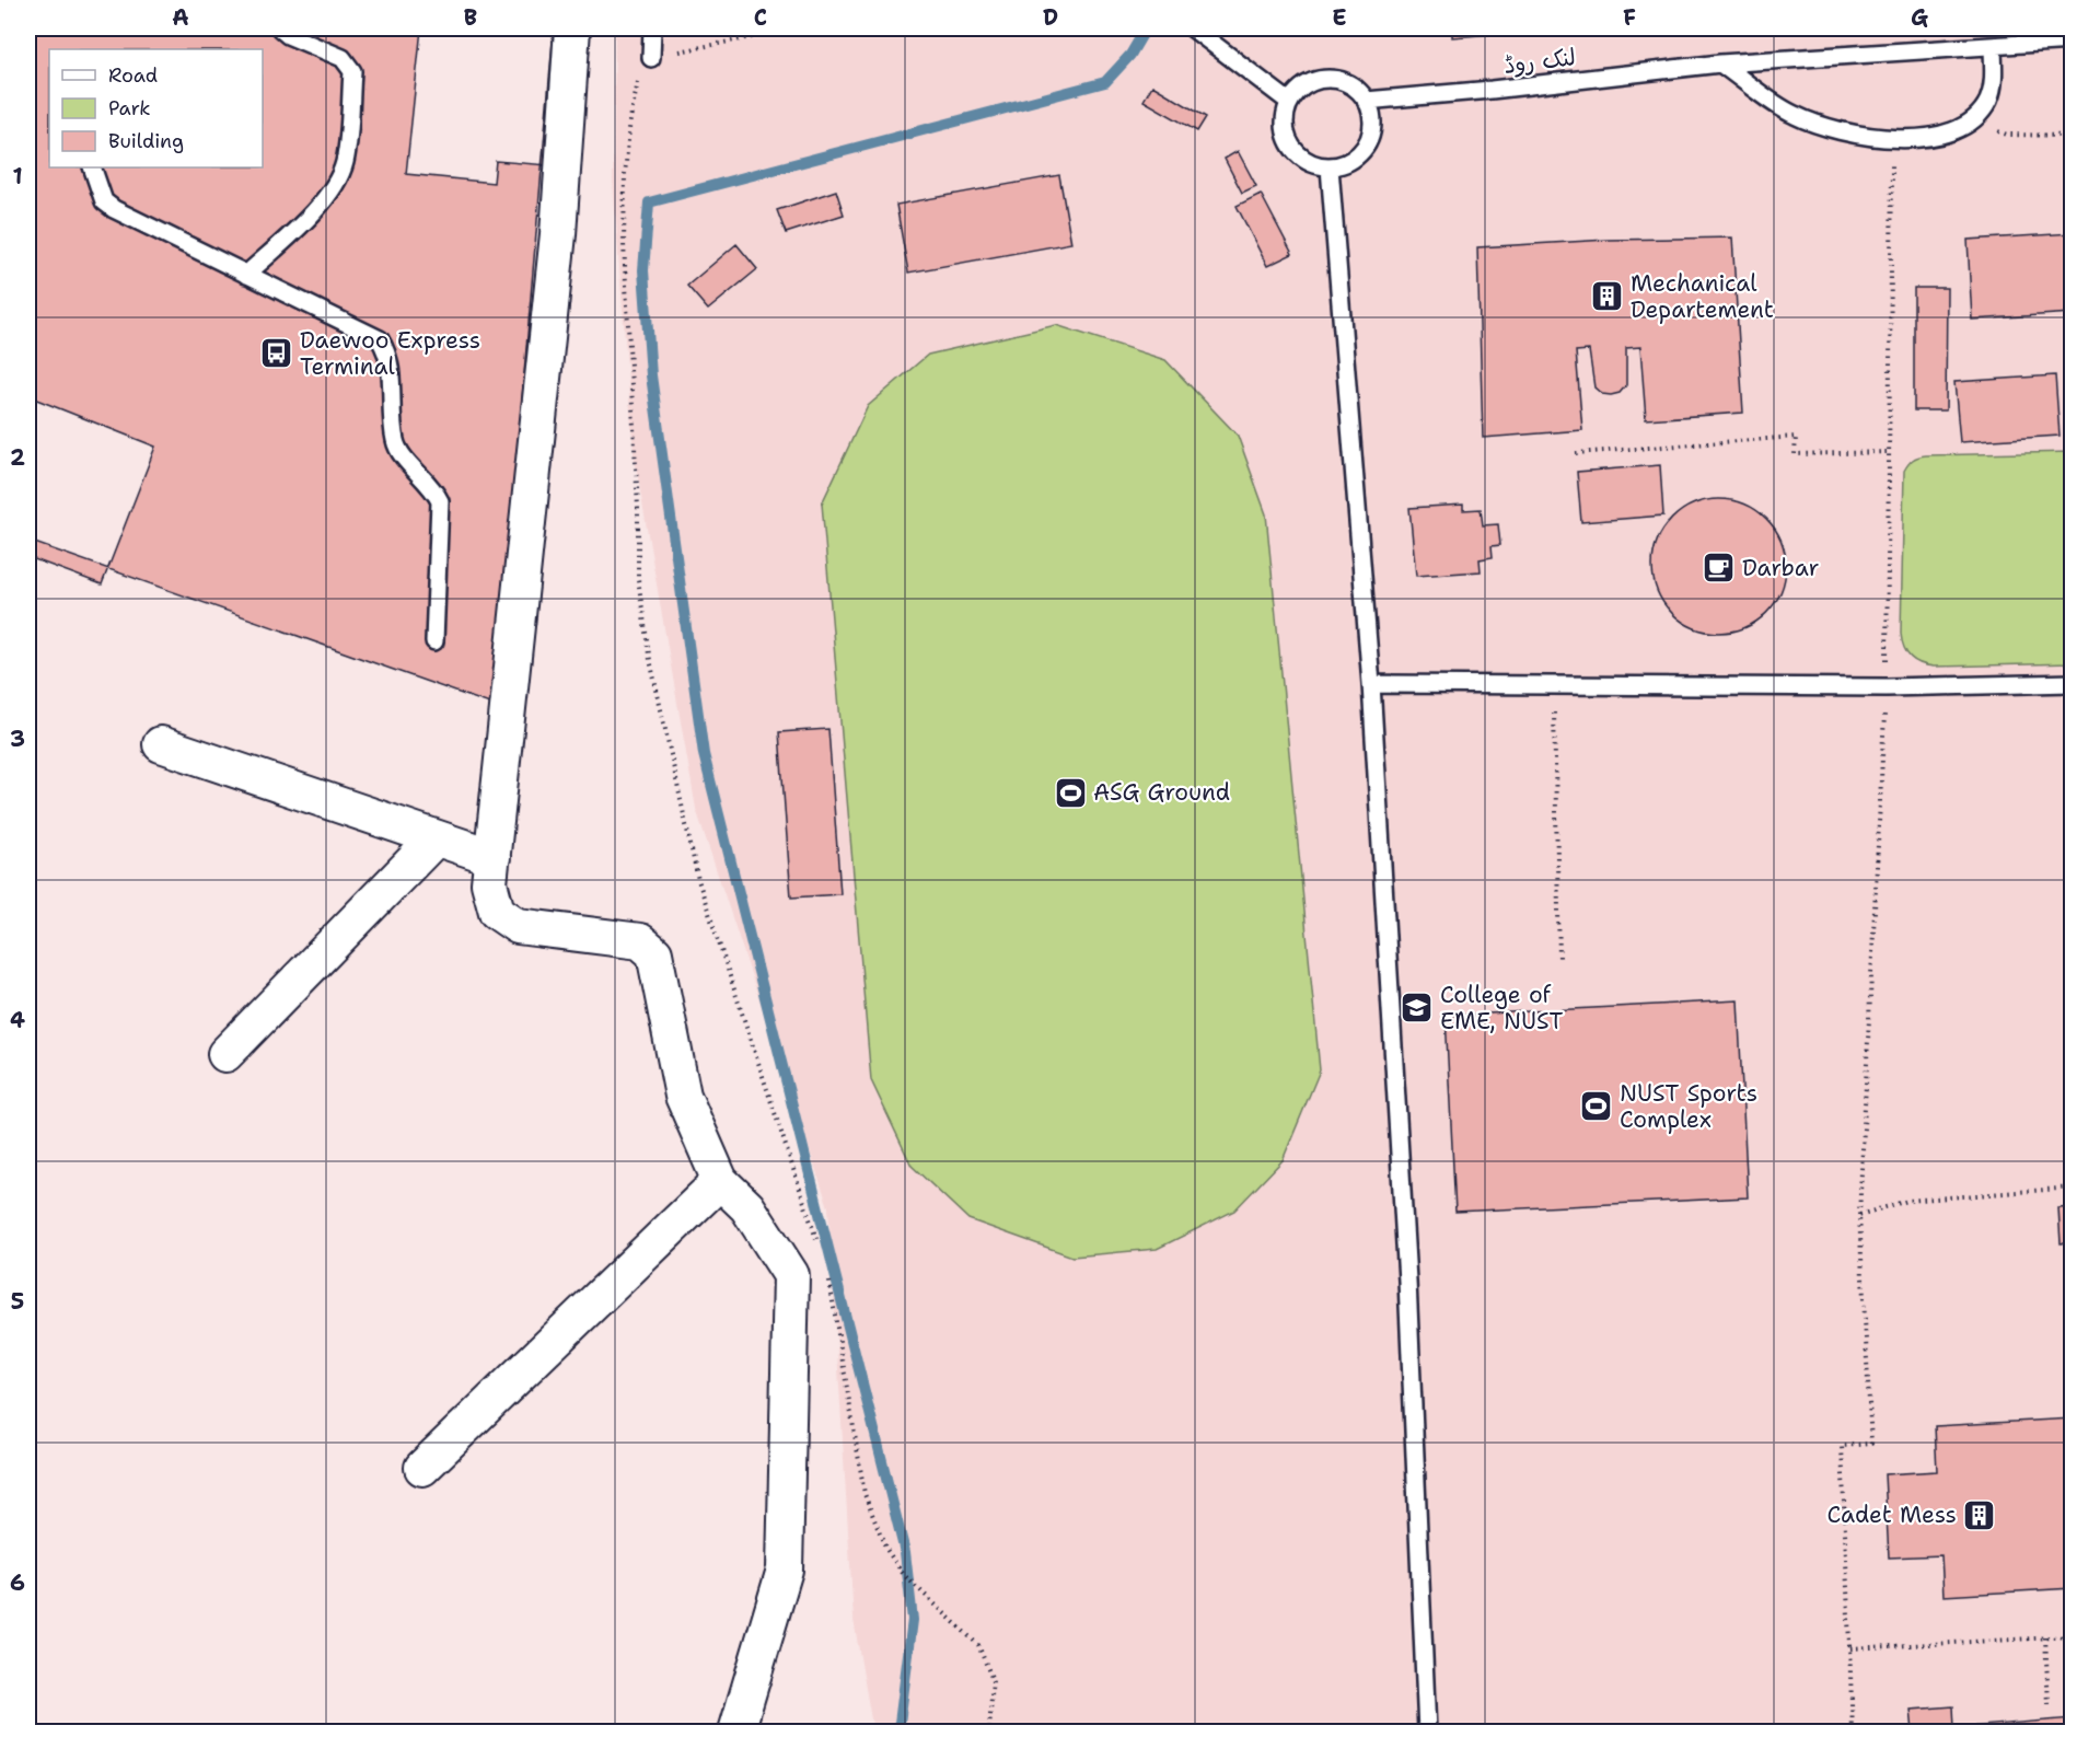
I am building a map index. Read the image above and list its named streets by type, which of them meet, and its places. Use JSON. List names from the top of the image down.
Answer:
{
  "streets": {
    "lane": ["لنک روڈ"]
  },
  "places": {
    "building": ["Mechanical Departement", "Cadet Mess"],
    "bus stop": ["Daewoo Express Terminal"],
    "cafe": ["Darbar"],
    "sports": ["ASG Ground", "NUST Sports Complex"],
    "school or university": ["College of EME, NUST"]
  },
  "legend": ["Road", "Park", "Building"],
  "grid": {
    "columns": [
      "A",
      "B",
      "C",
      "D",
      "E",
      "F",
      "G"
    ],
    "rows": [
      "1",
      "2",
      "3",
      "4",
      "5",
      "6"
    ]
  }
}
